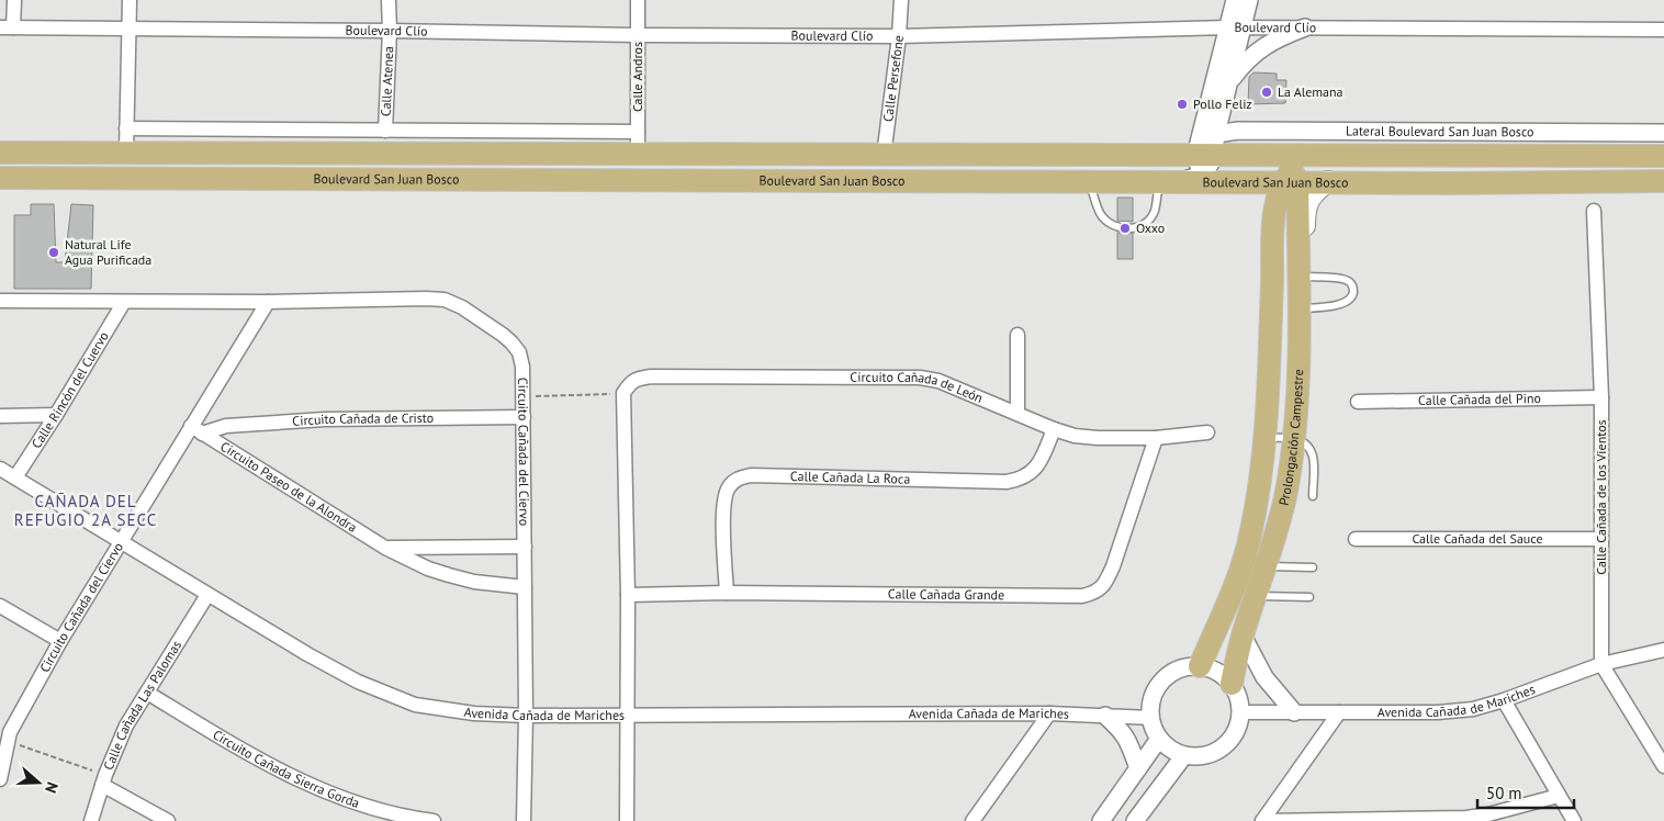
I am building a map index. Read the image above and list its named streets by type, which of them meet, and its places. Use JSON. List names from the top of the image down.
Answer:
{
  "streets": {
    "main road": ["Boulevard San Juan Bosco", "Prolongación Campestre"],
    "street": [
      "Boulevard Clío",
      "Calle Andros",
      "Calle Persefone",
      "Calle Atenea",
      "Lateral Boulevard San Juan Bosco",
      "Circuito Cañada de León",
      "Calle Rincón del Cuervo",
      "Calle Cañada del Pino",
      "Circuito Cañada de Cristo",
      "Circuito Cañada del Ciervo",
      "Calle Cañada La Roca",
      "Circuito Paseo de la Alondra",
      "Calle Cañada de los Vientos",
      "Calle Cañada del Sauce",
      "Calle Cañada Grande",
      "Avenida Cañada de Mariches",
      "Calle Cañada Las Palomas",
      "Circuito Cañada Sierra Gorda"
    ]
  },
  "crossings": [
    ["Boulevard Clío", "Calle Andros"],
    ["Boulevard Clío", "Calle Persefone"],
    ["Boulevard Clío", "Calle Atenea"],
    ["Calle Andros", "Boulevard San Juan Bosco"],
    ["Calle Persefone", "Boulevard San Juan Bosco"],
    ["Lateral Boulevard San Juan Bosco", "Boulevard San Juan Bosco"],
    ["Boulevard San Juan Bosco", "Prolongación Campestre"],
    ["Circuito Cañada de León", "Calle Cañada La Roca"],
    ["Circuito Cañada de León", "Calle Cañada Grande"],
    ["Calle Rincón del Cuervo", "Circuito Cañada del Ciervo"],
    ["Calle Rincón del Cuervo", "Avenida Cañada de Mariches"],
    ["Calle Cañada del Pino", "Calle Cañada de los Vientos"],
    ["Circuito Cañada de Cristo", "Circuito Cañada del Ciervo"],
    ["Circuito Cañada de Cristo", "Circuito Paseo de la Alondra"],
    ["Prolongación Campestre", "Avenida Cañada de Mariches"],
    ["Circuito Cañada del Ciervo", "Circuito Paseo de la Alondra"],
    ["Circuito Cañada del Ciervo", "Avenida Cañada de Mariches"],
    ["Calle Cañada La Roca", "Calle Cañada Grande"],
    ["Calle Cañada de los Vientos", "Calle Cañada del Sauce"],
    ["Calle Cañada de los Vientos", "Avenida Cañada de Mariches"],
    ["Avenida Cañada de Mariches", "Calle Cañada Las Palomas"],
    ["Calle Cañada Las Palomas", "Circuito Cañada Sierra Gorda"]
  ],
  "districts": ["CAÑADA DEL REFUGIO 2A SECC"],
  "places": [
    "La Alemana",
    "Pollo Feliz",
    "Oxxo",
    "Natural Life Agua Purificada"
  ],
  "scale_bar": "50 m",
  "north": "right"
}
